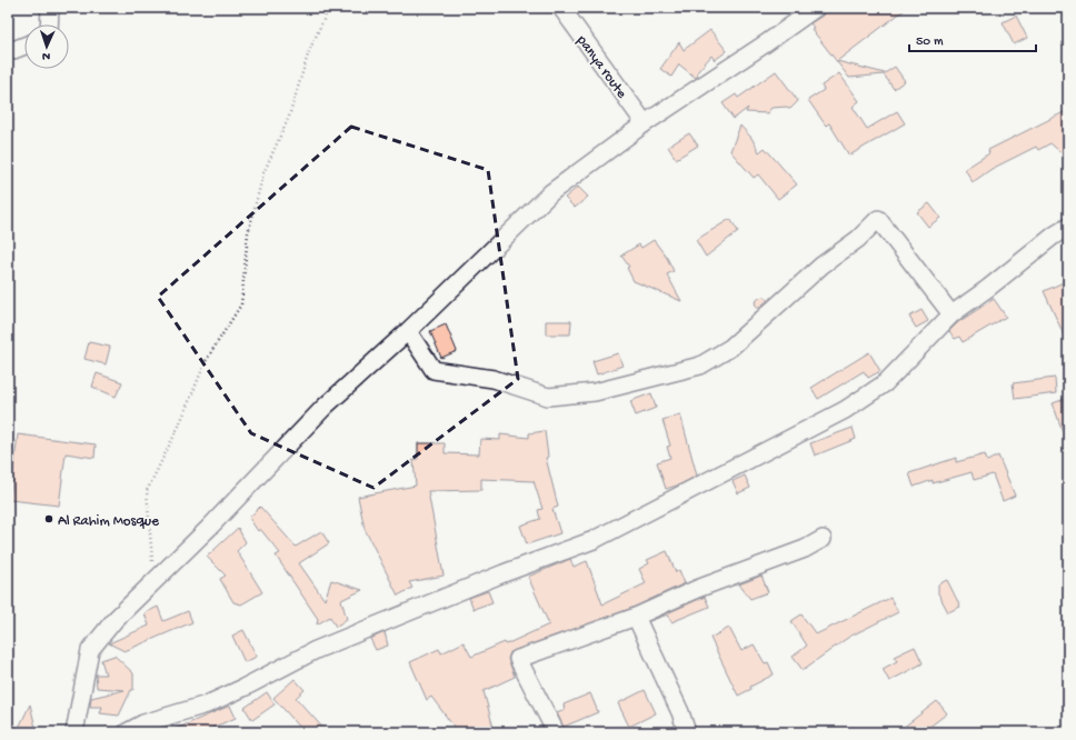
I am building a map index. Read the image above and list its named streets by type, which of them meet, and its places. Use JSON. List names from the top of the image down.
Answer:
{
  "streets": {
    "street": ["panya route"]
  },
  "places": ["Al Rahim Mosque"],
  "scale_bar": "50 m",
  "north": "bottom"
}
